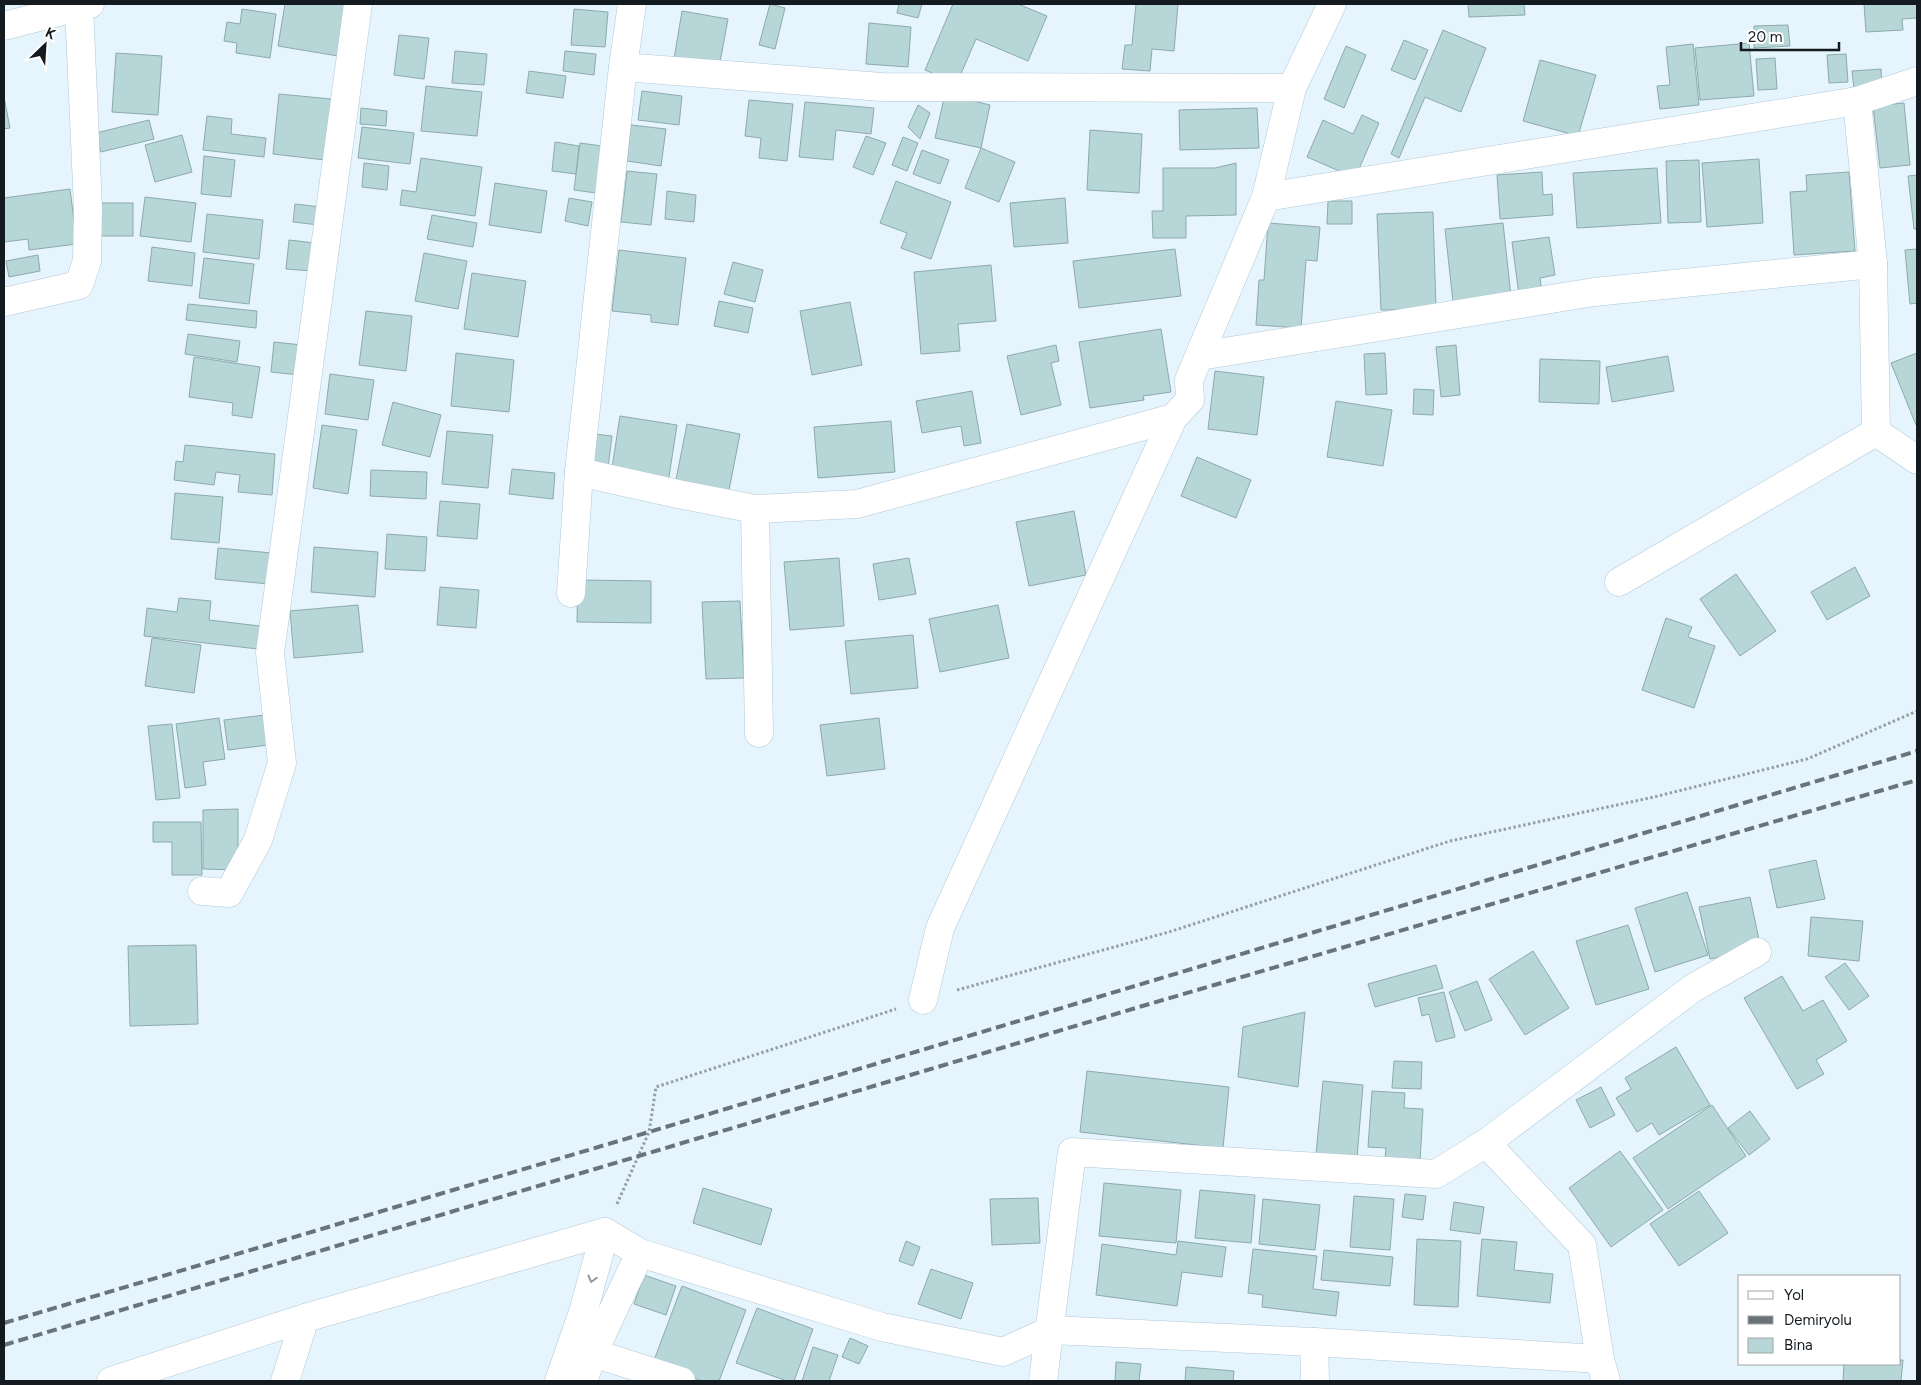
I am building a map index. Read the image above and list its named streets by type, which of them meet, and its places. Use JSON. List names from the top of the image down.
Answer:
{
  "legend": ["Yol", "Demiryolu", "Bina"],
  "scale_bar": "20 m",
  "north": "top right"
}
